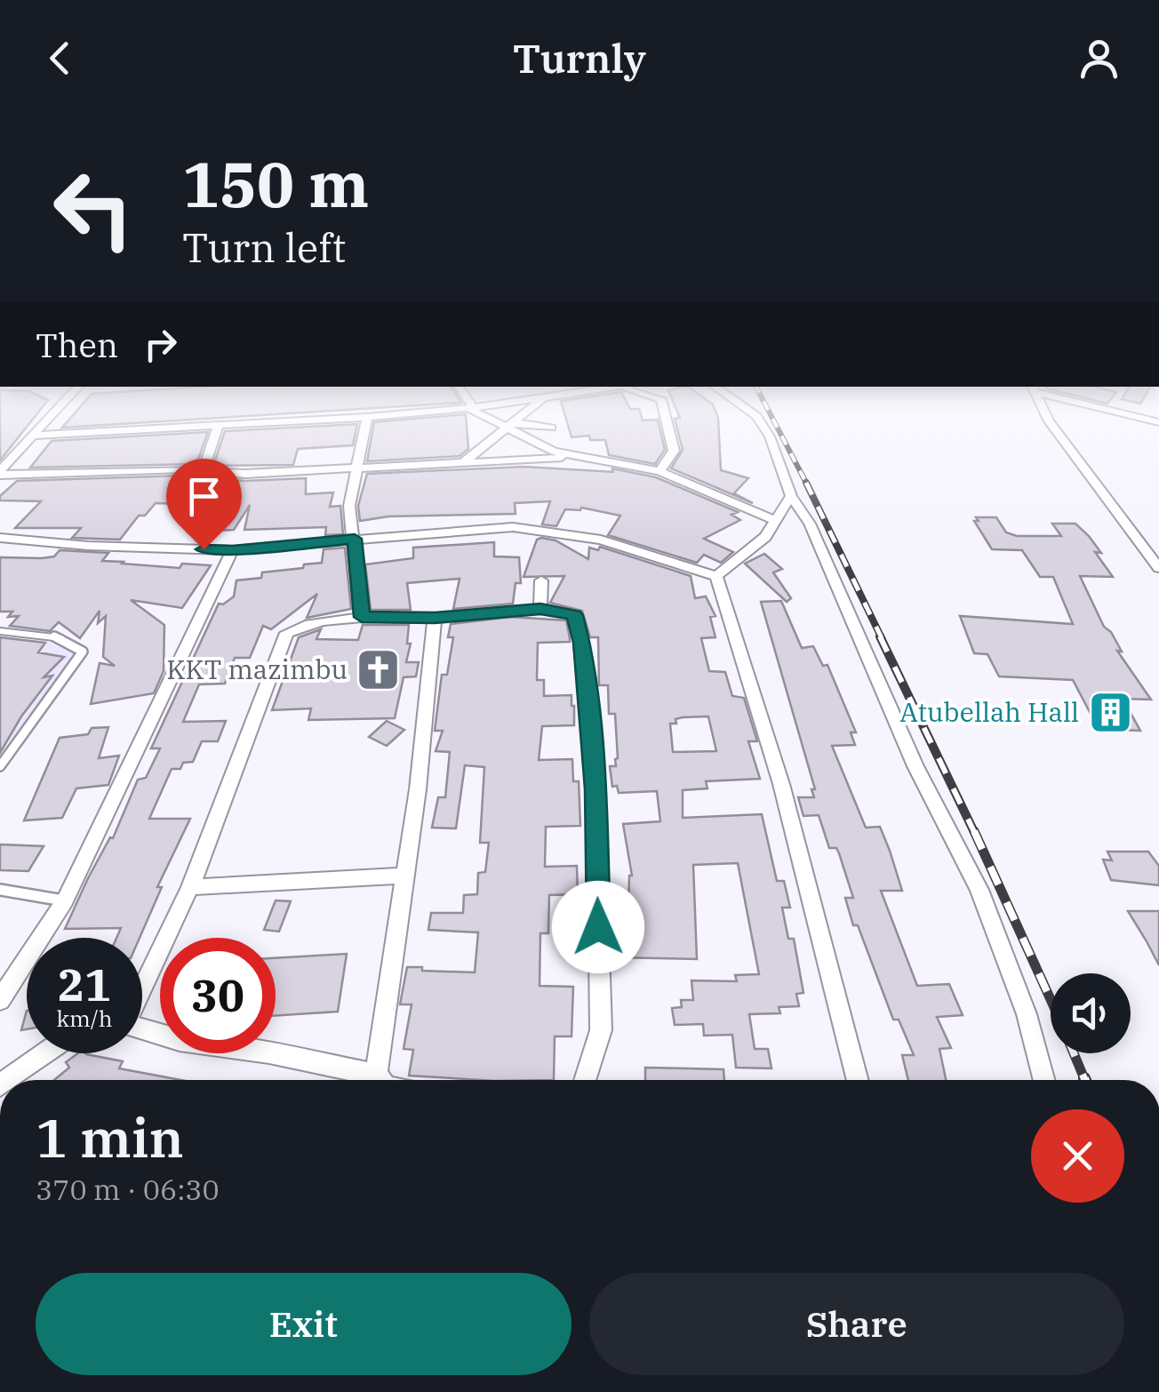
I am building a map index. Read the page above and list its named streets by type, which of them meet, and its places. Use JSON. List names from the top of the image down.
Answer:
{
  "places": {
    "church": ["KKT mazimbu"],
    "building": ["Atubellah Hall"]
  },
  "page": {
    "header": "Turnly",
    "turn": ["150 m", "Turn left"],
    "then": "Then",
    "speed": "21 km/h",
    "limit": "30",
    "heading": ["1 min", "370 m · 06:30"],
    "buttons": ["Exit", "Share"]
  }
}
